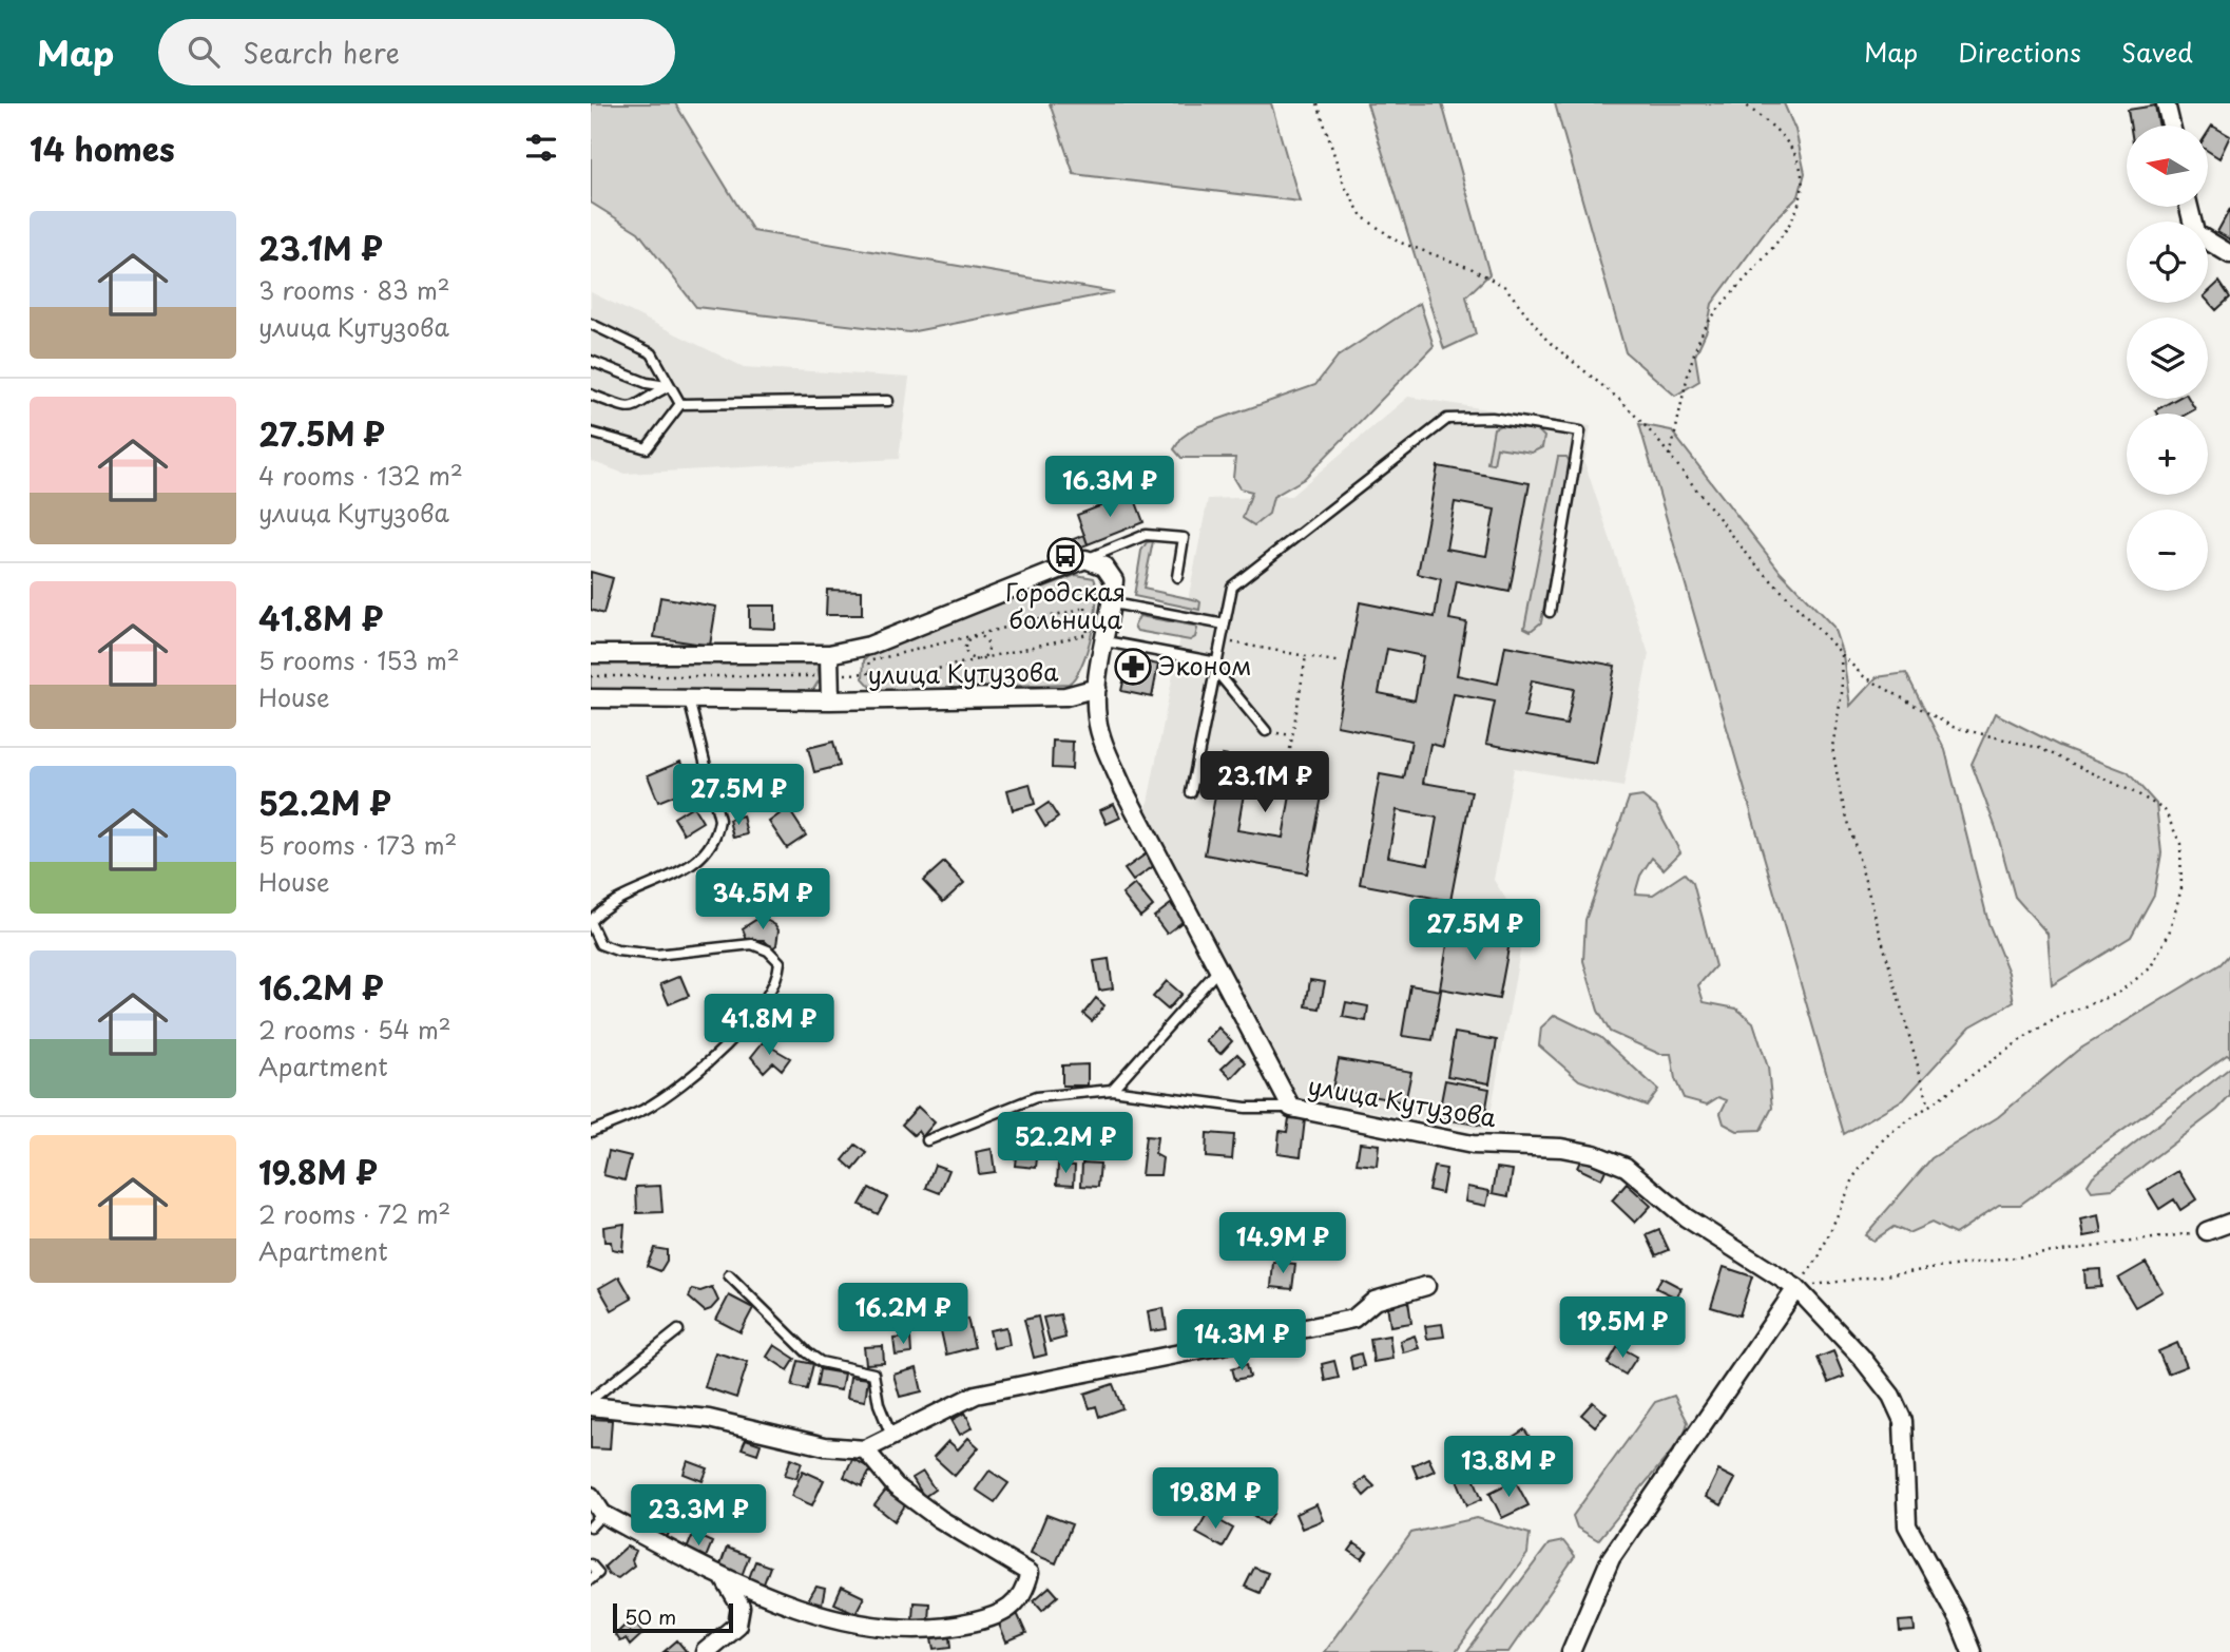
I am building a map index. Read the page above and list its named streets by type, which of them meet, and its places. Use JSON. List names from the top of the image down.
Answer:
{
  "streets": {
    "street": ["улица Кутузова"]
  },
  "places": {
    "bus stop": ["Городская больница"],
    "pharmacy": ["Эконом"]
  },
  "scale_bar": "50 m",
  "north": "left",
  "page": {
    "header": "Map",
    "search": "Search here",
    "nav": ["Map", "Directions", "Saved"],
    "heading": "14 homes",
    "map_buttons": ["+", "−"],
    "list": [
      {
        "name": "23.1M ₽",
        "note": "3 rooms · 83 m² · улица Кутузова"
      },
      {
        "name": "27.5M ₽",
        "note": "4 rooms · 132 m² · улица Кутузова"
      },
      {
        "name": "41.8M ₽",
        "note": "5 rooms · 153 m² · House"
      },
      {
        "name": "52.2M ₽",
        "note": "5 rooms · 173 m² · House"
      },
      {
        "name": "16.2M ₽",
        "note": "2 rooms · 54 m² · Apartment"
      },
      {
        "name": "19.8M ₽",
        "note": "2 rooms · 72 m² · Apartment"
      }
    ],
    "price": [
      "16.3M ₽",
      "23.1M ₽",
      "27.5M ₽",
      "34.5M ₽",
      "27.5M ₽",
      "41.8M ₽",
      "52.2M ₽",
      "14.9M ₽",
      "16.2M ₽",
      "19.5M ₽",
      "14.3M ₽",
      "13.8M ₽",
      "19.8M ₽",
      "23.3M ₽"
    ],
    "scale": "50 m"
  }
}
